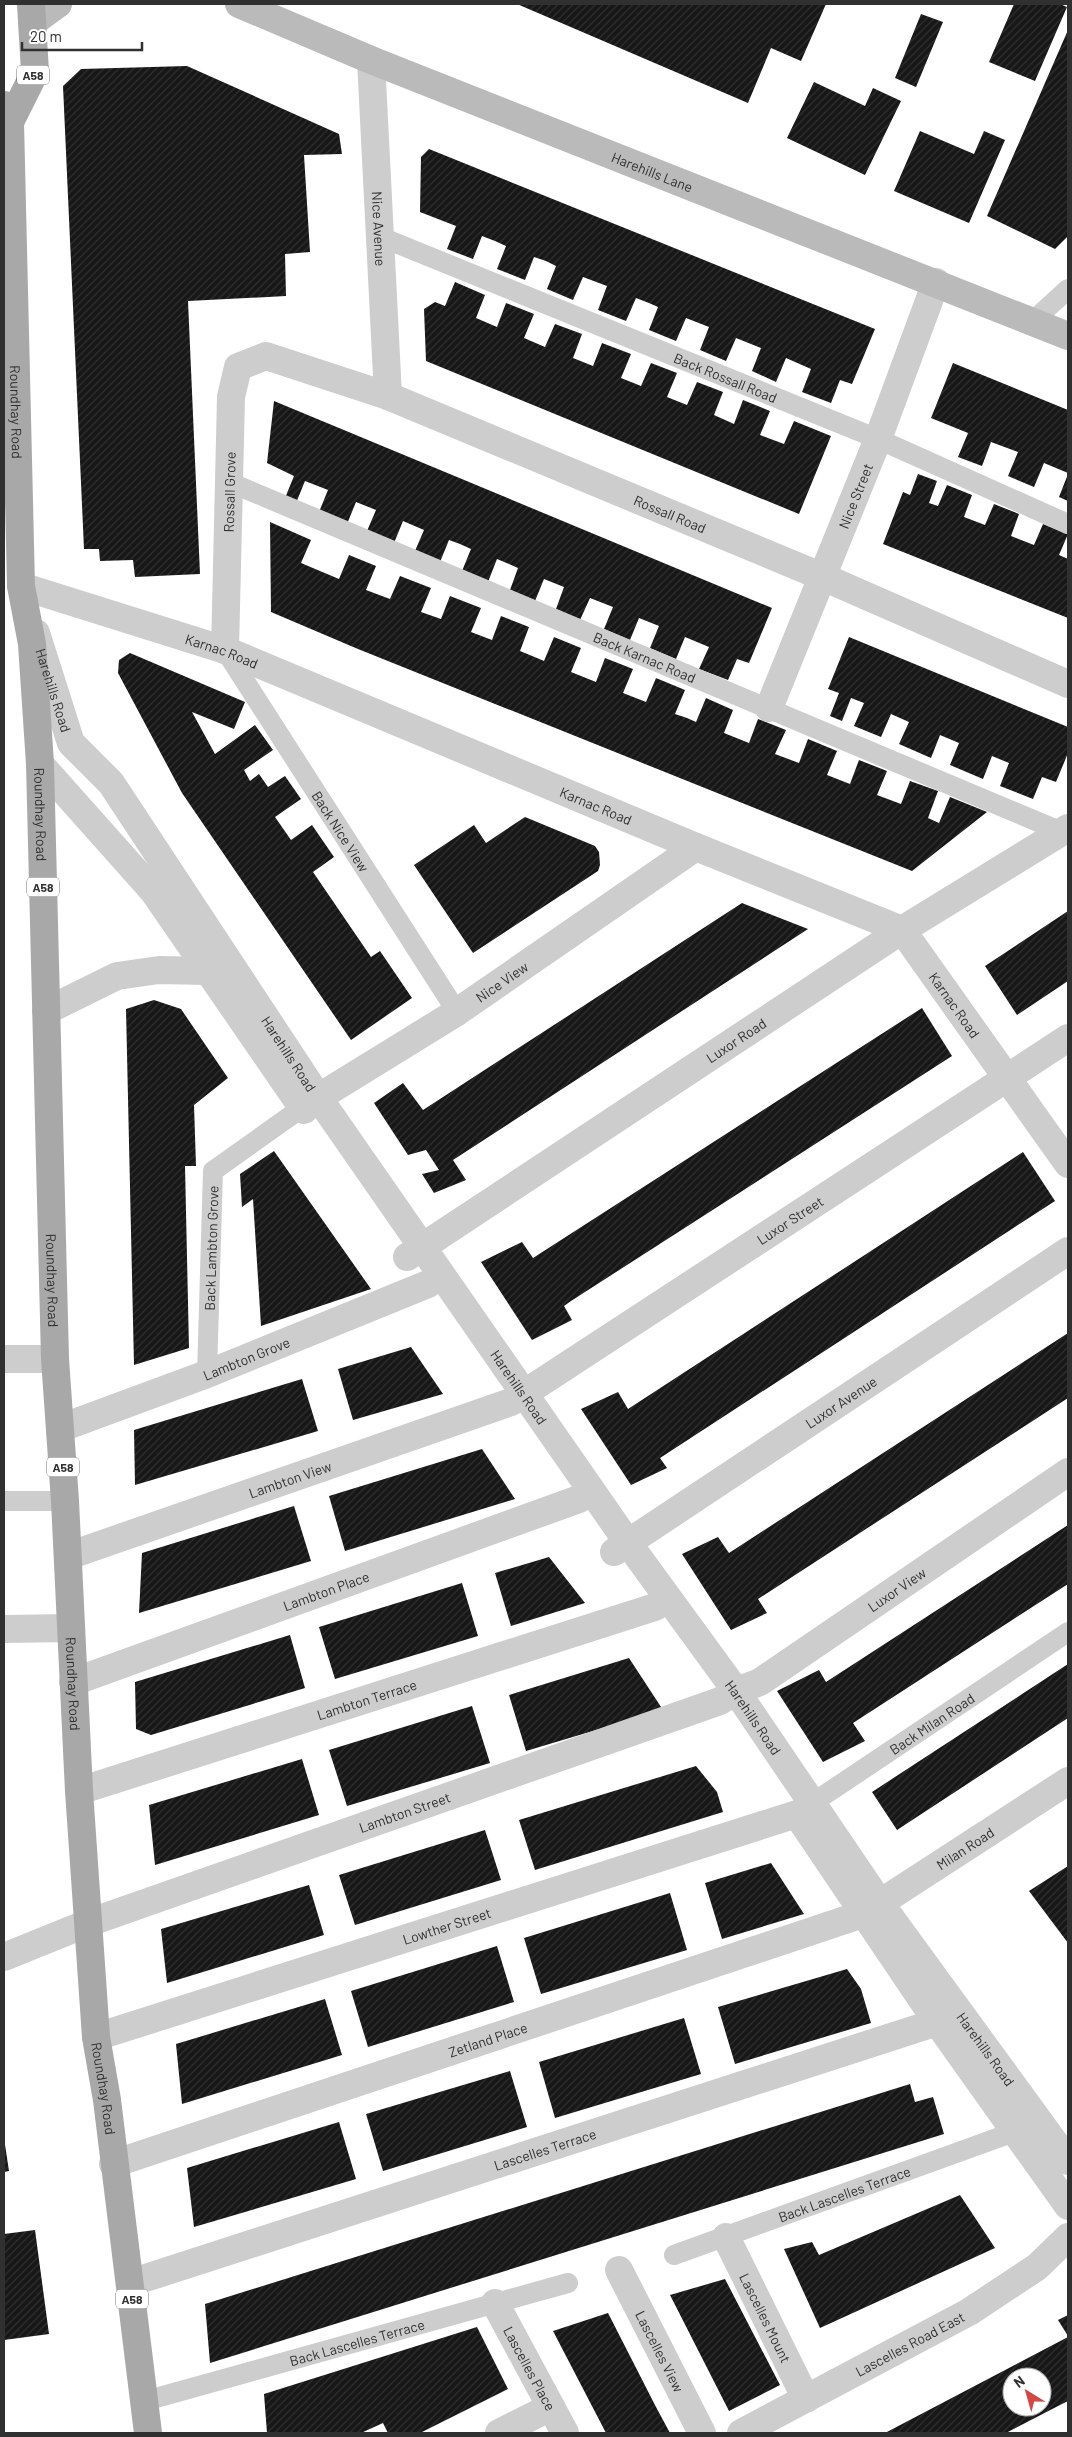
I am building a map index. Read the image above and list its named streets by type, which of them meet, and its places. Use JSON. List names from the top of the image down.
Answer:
{
  "streets": {
    "main road": ["A58", "Harehills Lane", "Roundhay Road"],
    "street": [
      "Nice Avenue",
      "Rossall Grove",
      "Nice Street",
      "Rossall Road",
      "Karnac Road",
      "Harehills Road",
      "Nice View",
      "Luxor Road",
      "Luxor Street",
      "Lambton Grove",
      "Luxor Avenue",
      "Lambton View",
      "Luxor View",
      "Lambton Place",
      "Lambton Terrace",
      "Lambton Street",
      "Milan Road",
      "Lowther Street",
      "Zetland Place",
      "Lascelles Terrace",
      "Lascelles Mount",
      "Lascelles Road East",
      "Lascelles View",
      "Lascelles Place"
    ],
    "lane": [
      "Back Rossall Road",
      "Back Karnac Road",
      "Back Nice View",
      "Back Lambton Grove",
      "Back Milan Road",
      "Back Lascelles Terrace"
    ]
  },
  "crossings": [
    ["A58", "Roundhay Road"],
    ["Harehills Lane", "Nice Avenue"],
    ["Harehills Lane", "Nice Street"],
    ["Nice Avenue", "Back Rossall Road"],
    ["Nice Avenue", "Rossall Road"],
    ["Back Rossall Road", "Nice Street"],
    ["Roundhay Road", "Karnac Road"],
    ["Roundhay Road", "Harehills Road"],
    ["Roundhay Road", "Lambton Grove"],
    ["Roundhay Road", "Lambton View"],
    ["Roundhay Road", "Lambton Place"],
    ["Roundhay Road", "Lambton Terrace"],
    ["Roundhay Road", "Lambton Street"],
    ["Roundhay Road", "Lowther Street"],
    ["Roundhay Road", "Zetland Place"],
    ["Roundhay Road", "Lascelles Terrace"],
    ["Roundhay Road", "Back Lascelles Terrace"],
    ["Rossall Grove", "Rossall Road"],
    ["Rossall Grove", "Karnac Road"],
    ["Rossall Grove", "Back Karnac Road"],
    ["Rossall Grove", "Back Nice View"],
    ["Nice Street", "Rossall Road"],
    ["Nice Street", "Back Karnac Road"],
    ["Karnac Road", "Harehills Road"],
    ["Karnac Road", "Back Nice View"],
    ["Karnac Road", "Nice View"],
    ["Karnac Road", "Luxor Road"],
    ["Karnac Road", "Luxor Street"],
    ["Back Karnac Road", "Luxor Road"],
    ["Harehills Road", "Nice View"],
    ["Harehills Road", "Luxor Road"],
    ["Harehills Road", "Luxor Street"],
    ["Harehills Road", "Back Lambton Grove"],
    ["Harehills Road", "Lambton Grove"],
    ["Harehills Road", "Luxor Avenue"],
    ["Harehills Road", "Lambton View"],
    ["Harehills Road", "Luxor View"],
    ["Harehills Road", "Lambton Place"],
    ["Harehills Road", "Lambton Terrace"],
    ["Harehills Road", "Back Milan Road"],
    ["Harehills Road", "Lambton Street"],
    ["Harehills Road", "Milan Road"],
    ["Harehills Road", "Lowther Street"],
    ["Harehills Road", "Zetland Place"],
    ["Harehills Road", "Lascelles Terrace"],
    ["Harehills Road", "Back Lascelles Terrace"],
    ["Back Nice View", "Nice View"],
    ["Nice View", "Back Lambton Grove"],
    ["Luxor Street", "Lambton View"],
    ["Back Lambton Grove", "Lambton Grove"],
    ["Luxor View", "Lambton Street"],
    ["Back Milan Road", "Lowther Street"],
    ["Milan Road", "Zetland Place"],
    ["Back Lascelles Terrace", "Lascelles Mount"],
    ["Back Lascelles Terrace", "Lascelles Place"],
    ["Lascelles Mount", "Lascelles Road East"]
  ],
  "scale_bar": "20 m",
  "north": "top left"
}
